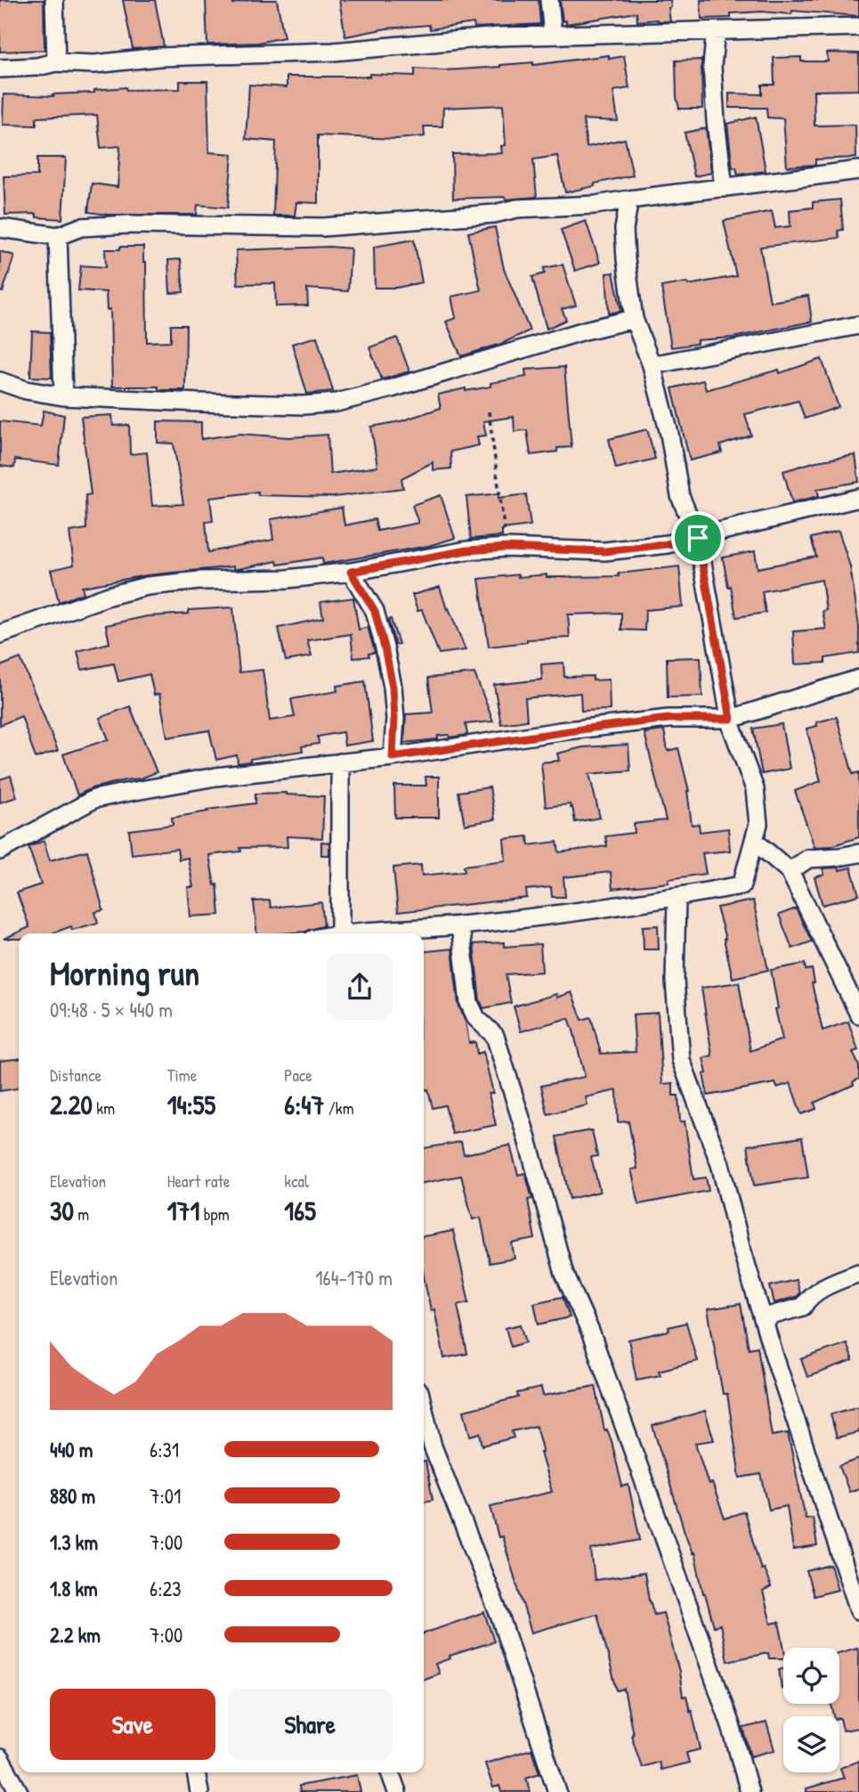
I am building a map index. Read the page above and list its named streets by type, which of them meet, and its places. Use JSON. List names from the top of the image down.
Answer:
{
  "page": {
    "heading": ["Morning run", "09:48 · 5 × 440 m"],
    "stats": [
      ["Distance", "2.20 km"],
      ["Time", "14:55"],
      ["Pace", "6:47 /km"],
      ["Elevation", "30 m"],
      ["Heart rate", "171 bpm"],
      ["kcal", "165"]
    ],
    "chart": ["Elevation", "164–170 m"],
    "list": [
      {
        "name": "440 m",
        "note": "6:31"
      },
      {
        "name": "880 m",
        "note": "7:01"
      },
      {
        "name": "1.3 km",
        "note": "7:00"
      },
      {
        "name": "1.8 km",
        "note": "6:23"
      },
      {
        "name": "2.2 km",
        "note": "7:00"
      }
    ],
    "buttons": ["Save", "Share"]
  }
}
